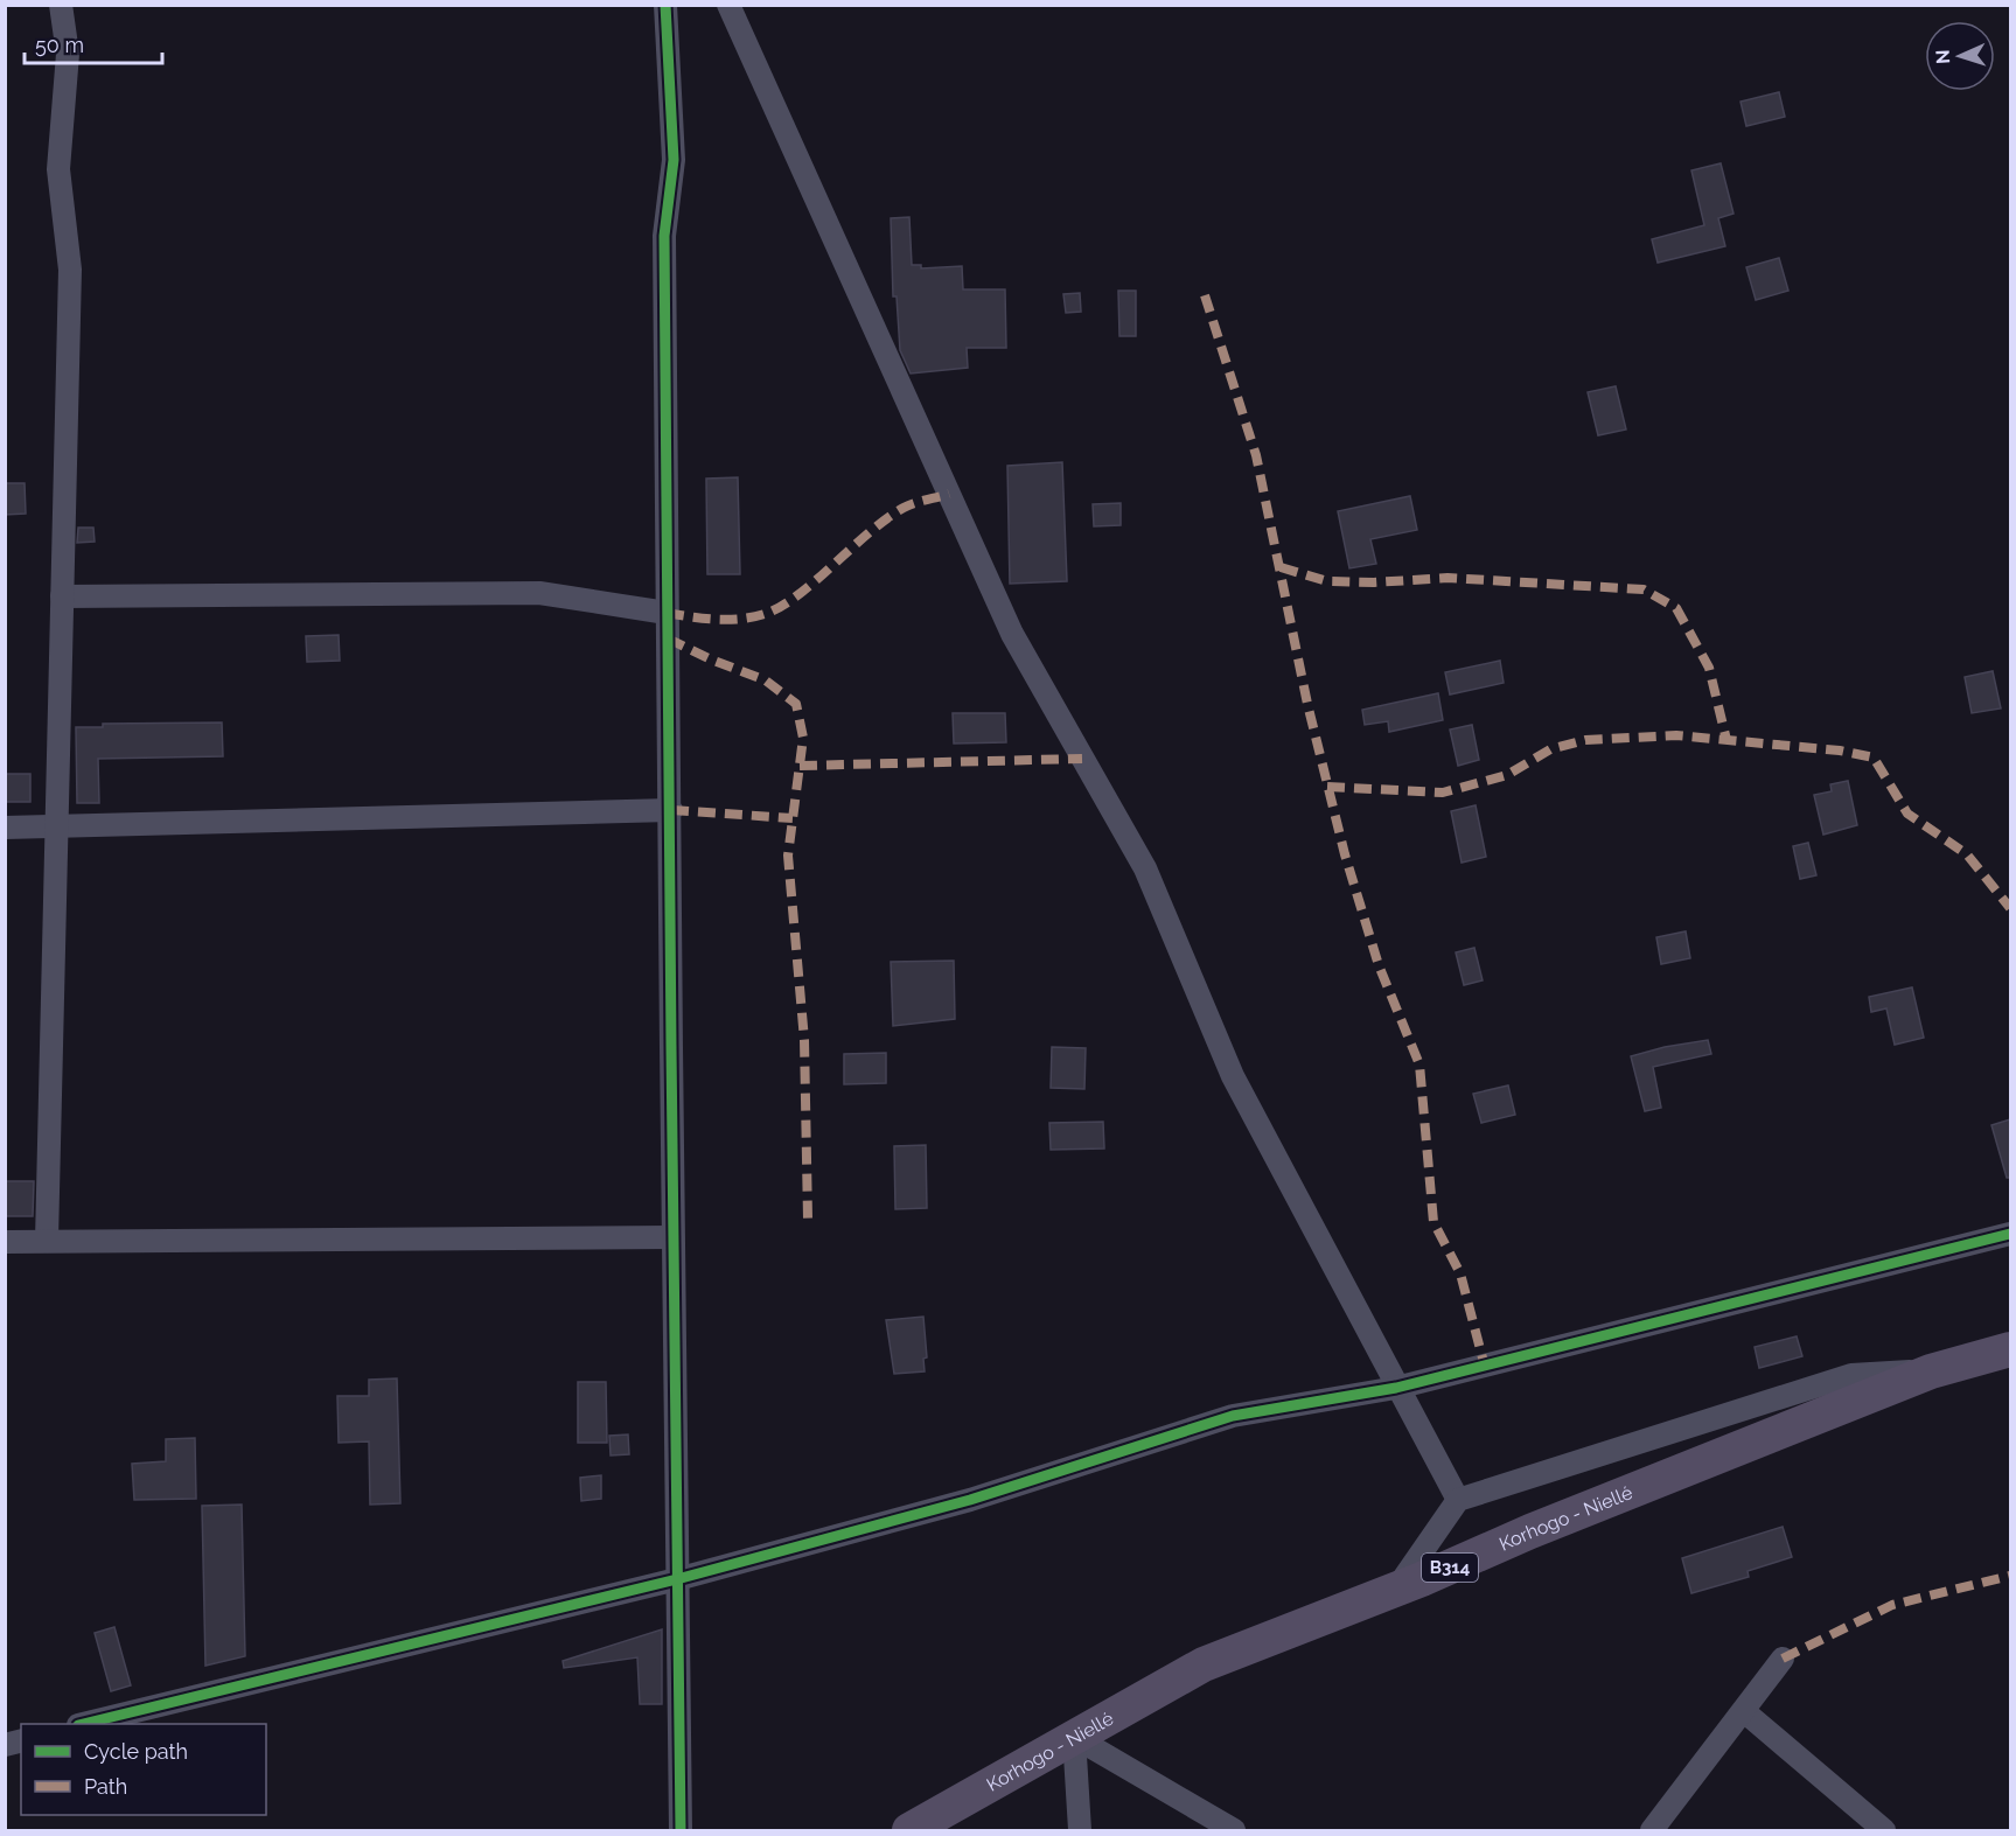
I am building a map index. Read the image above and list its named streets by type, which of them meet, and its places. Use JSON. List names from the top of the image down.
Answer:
{
  "streets": {
    "main road": ["Korhogo - Niellé", "B314"]
  },
  "legend": ["Cycle path", "Path"],
  "scale_bar": "50 m",
  "north": "left"
}
